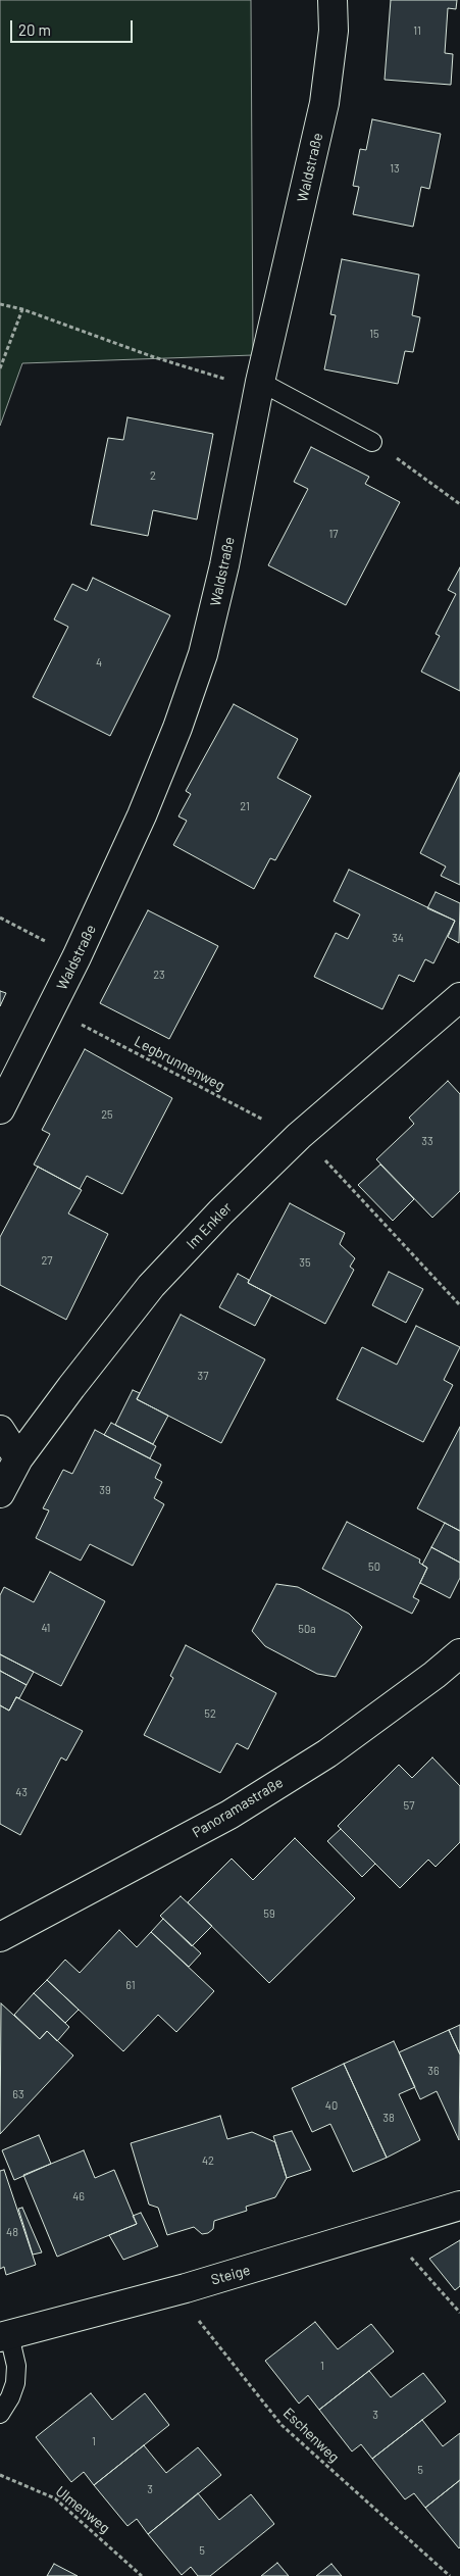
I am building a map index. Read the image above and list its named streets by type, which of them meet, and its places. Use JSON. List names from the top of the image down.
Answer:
{
  "streets": {
    "street": [
      "Waldstraße",
      "Im Enkler",
      "Panoramastraße",
      "Steige"
    ],
    "path": ["Legbrunnenweg", "Eschenweg", "Ulmenweg"]
  },
  "crossings": [
    ["Waldstraße", "Legbrunnenweg"],
    ["Legbrunnenweg", "Im Enkler"],
    ["Steige", "Eschenweg"]
  ],
  "house_numbers": [
    "11",
    "13",
    "15",
    "2",
    "17",
    "4",
    "21",
    "34",
    "23",
    "25",
    "33",
    "27",
    "35",
    "37",
    "39",
    "50",
    "41",
    "50a",
    "52",
    "43",
    "57",
    "59",
    "61",
    "36",
    "63",
    "40",
    "38",
    "42",
    "46",
    "48",
    "1",
    "3",
    "1",
    "5",
    "3",
    "5"
  ],
  "scale_bar": "20 m"
}
